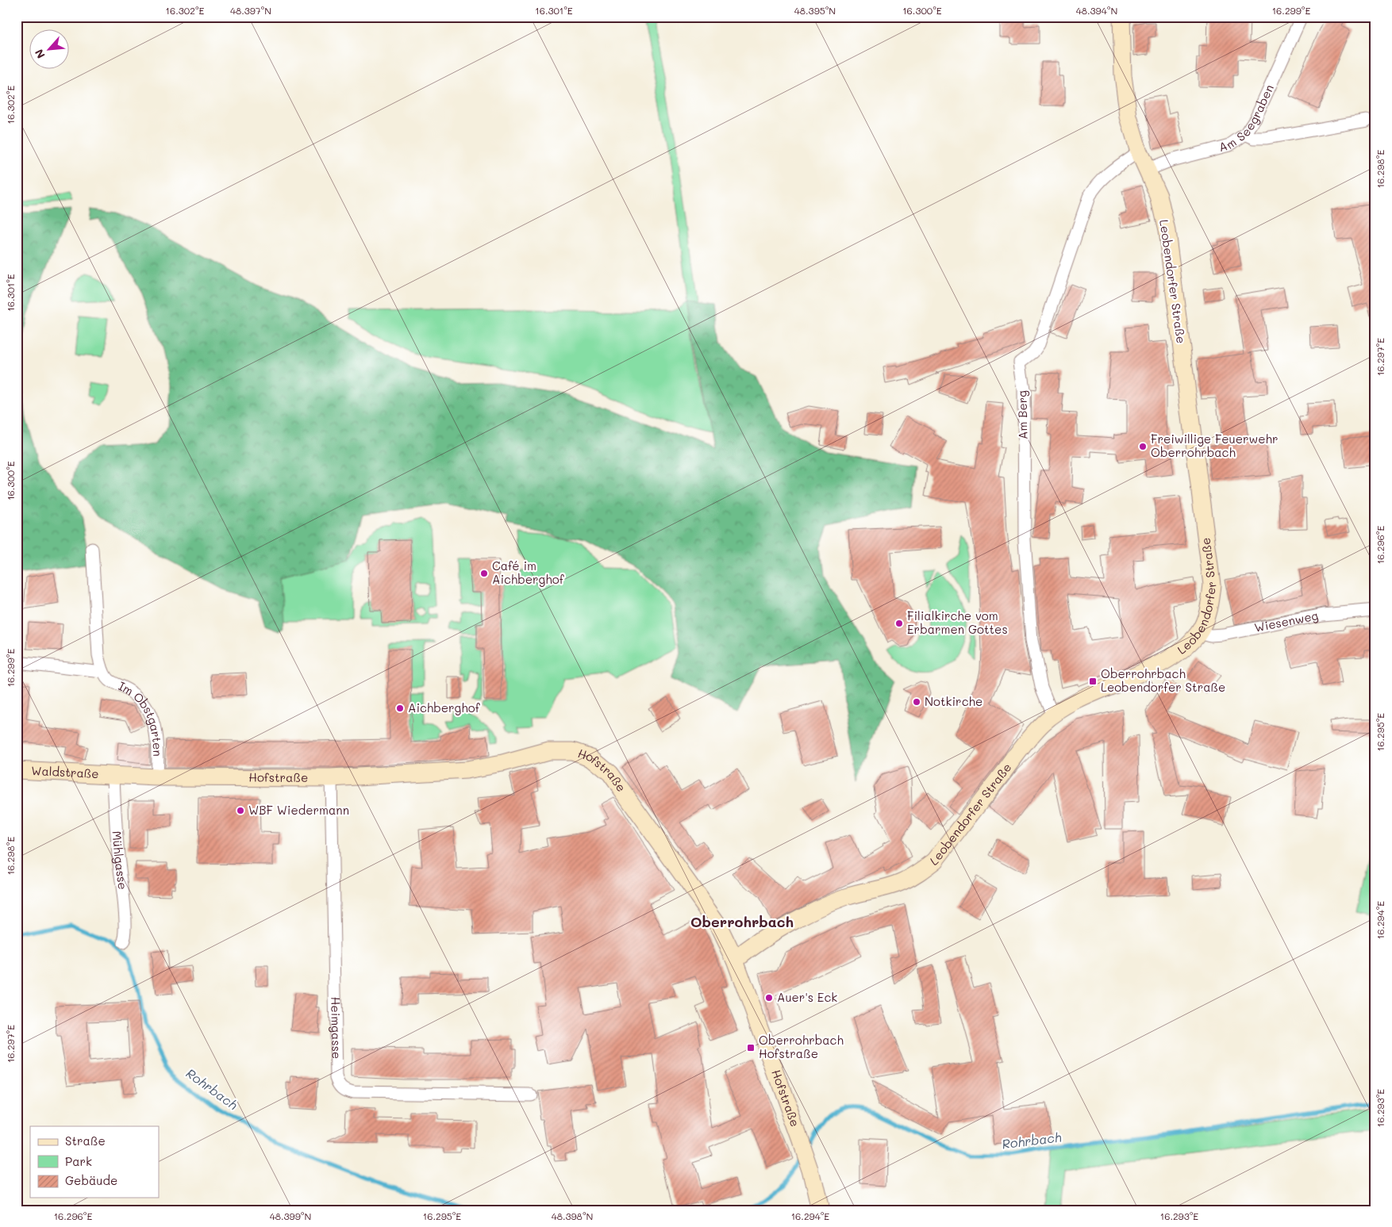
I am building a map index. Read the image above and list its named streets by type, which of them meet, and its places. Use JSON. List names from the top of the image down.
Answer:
{
  "streets": {
    "main road": ["Leobendorfer Straße", "Waldstraße", "Hofstraße"],
    "street": [
      "Am Seegraben",
      "Am Berg",
      "Wiesenweg",
      "Im Obstgarten",
      "Mühlgasse",
      "Heimgasse"
    ]
  },
  "crossings": [
    ["Am Seegraben", "Leobendorfer Straße"],
    ["Leobendorfer Straße", "Am Berg"],
    ["Leobendorfer Straße", "Wiesenweg"],
    ["Leobendorfer Straße", "Hofstraße"],
    ["Im Obstgarten", "Hofstraße"],
    ["Waldstraße", "Hofstraße"],
    ["Waldstraße", "Mühlgasse"],
    ["Hofstraße", "Mühlgasse"],
    ["Hofstraße", "Heimgasse"]
  ],
  "districts": ["Oberrohrbach"],
  "water": ["Rohrbach"],
  "places": {
    "other": [
      "Freiwillige Feuerwehr Oberrohrbach",
      "Café im Aichberghof",
      "Filialkirche vom Erbarmen Gottes",
      "Notkirche",
      "Aichberghof",
      "WBF Wiedermann",
      "Auer's Eck"
    ],
    "transit": ["Oberrohrbach Leobendorfer Straße", "Oberrohrbach Hofstraße"]
  },
  "legend": ["Straße", "Park", "Gebäude"],
  "north": "bottom left",
  "coordinates": [
    "16.302°E",
    "48.397°N",
    "16.301°E",
    "48.395°N",
    "16.300°E",
    "48.394°N",
    "16.299°E",
    "16.298°E",
    "16.297°E",
    "16.296°E",
    "16.295°E",
    "16.294°E",
    "16.293°E",
    "48.399°N",
    "48.398°N"
  ]
}
